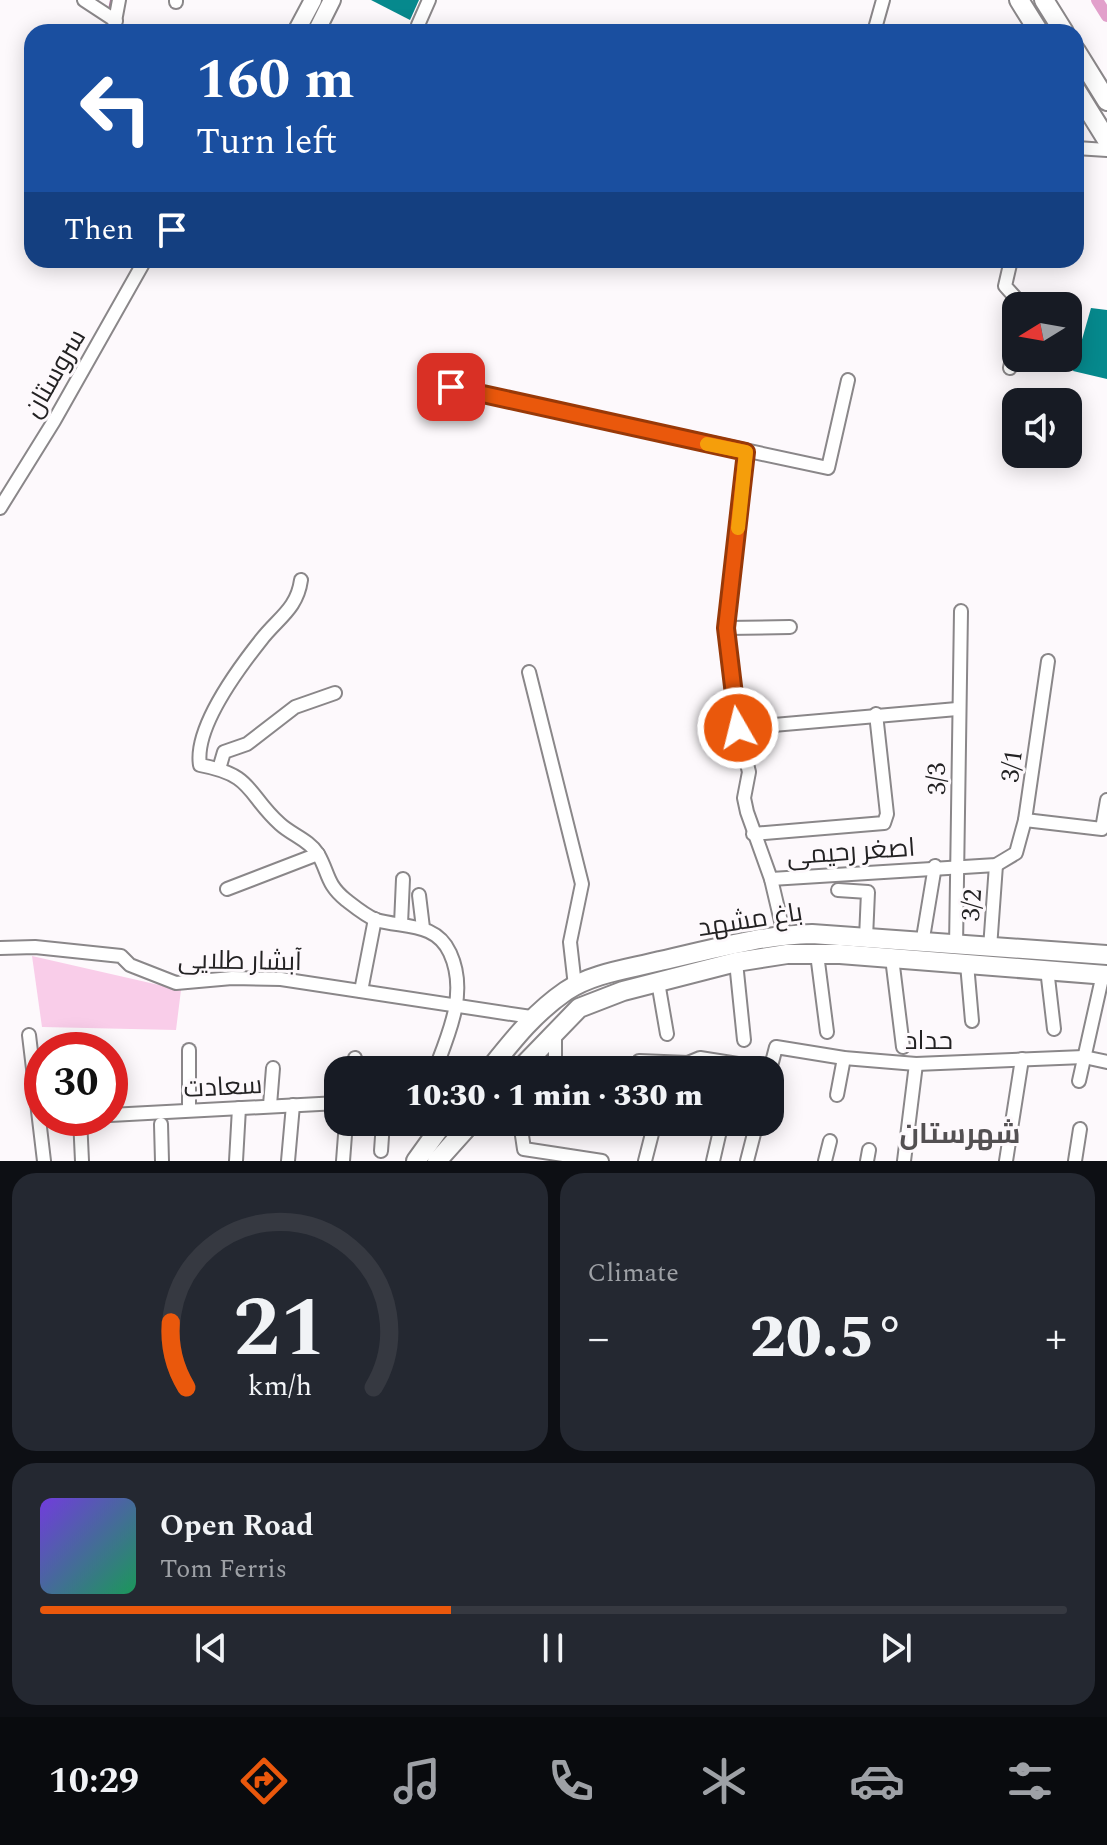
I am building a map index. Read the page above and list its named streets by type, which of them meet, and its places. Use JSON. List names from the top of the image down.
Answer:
{
  "streets": {
    "main road": ["باغ مشهد"],
    "street": [
      "سروستان",
      "3/1",
      "3/3",
      "اصغر رحیمی",
      "3/2",
      "آبشار طلایی",
      "حداد",
      "سعادت"
    ]
  },
  "crossings": [
    ["3/1", "اصغر رحیمی"],
    ["3/1", "3/2"],
    ["3/3", "اصغر رحیمی"],
    ["3/3", "باغ مشهد"],
    ["اصغر رحیمی", "3/2"],
    ["3/2", "باغ مشهد"],
    ["باغ مشهد", "آبشار طلایی"]
  ],
  "districts": ["شهرستان"],
  "north": "left",
  "page": {
    "turn": ["160 m", "Turn left"],
    "then": "Then",
    "limit": "30",
    "trip": "10:30 · 1 min · 330 m",
    "tile": "Climate",
    "heat": ["−", "20.5°", "+"],
    "song": ["Open Road", "Tom Ferris"],
    "tabs": "10:29",
    "gauge": ["21", "km/h"]
  }
}
